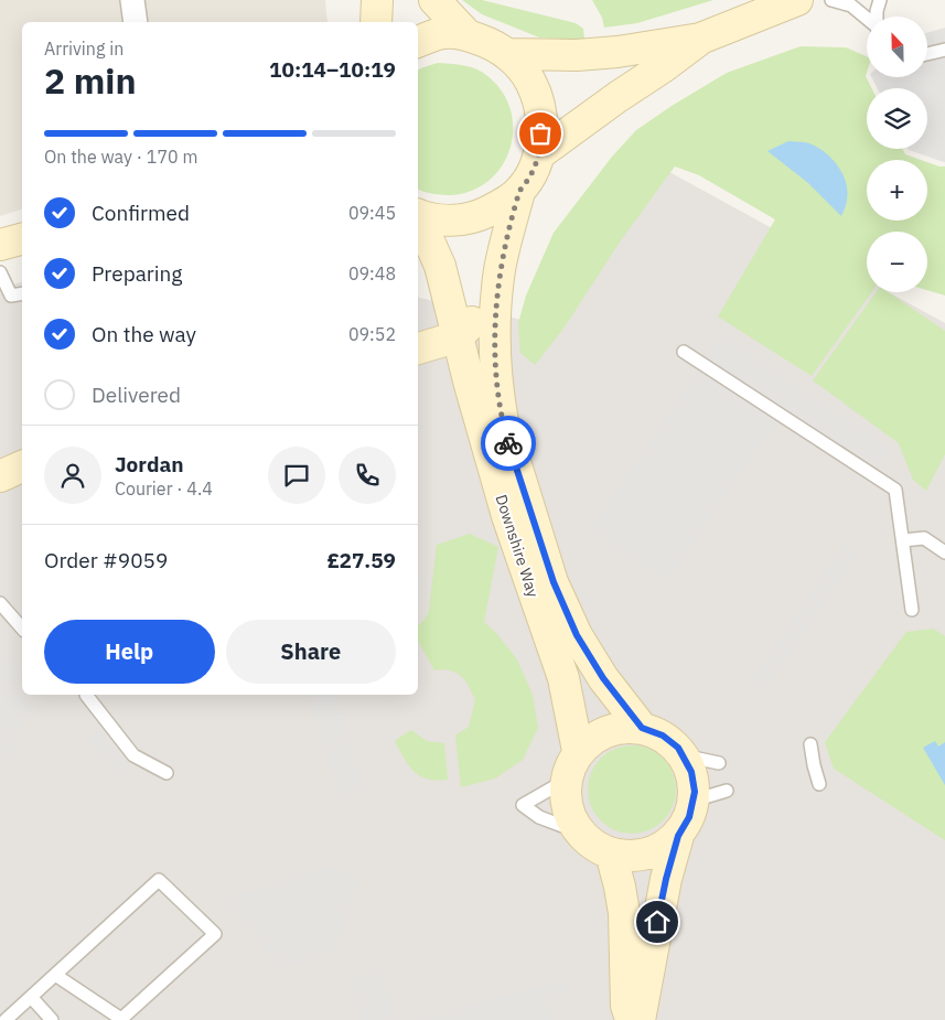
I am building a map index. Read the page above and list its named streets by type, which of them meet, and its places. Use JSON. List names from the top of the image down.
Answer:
{
  "streets": {
    "street": ["Downshire Way"]
  },
  "north": "top",
  "page": {
    "map_buttons": ["+", "−"],
    "heading": ["2 min", "Arriving in", "10:14–10:19"],
    "panel": [
      "Jordan",
      "Courier · 4.4",
      "Order #9059",
      "£27.59"
    ],
    "bar": "On the way · 170 m",
    "list": [
      ["Confirmed", "09:45"],
      ["Preparing", "09:48"],
      ["On the way", "09:52"],
      "Delivered"
    ],
    "buttons": ["Help", "Share"]
  }
}
